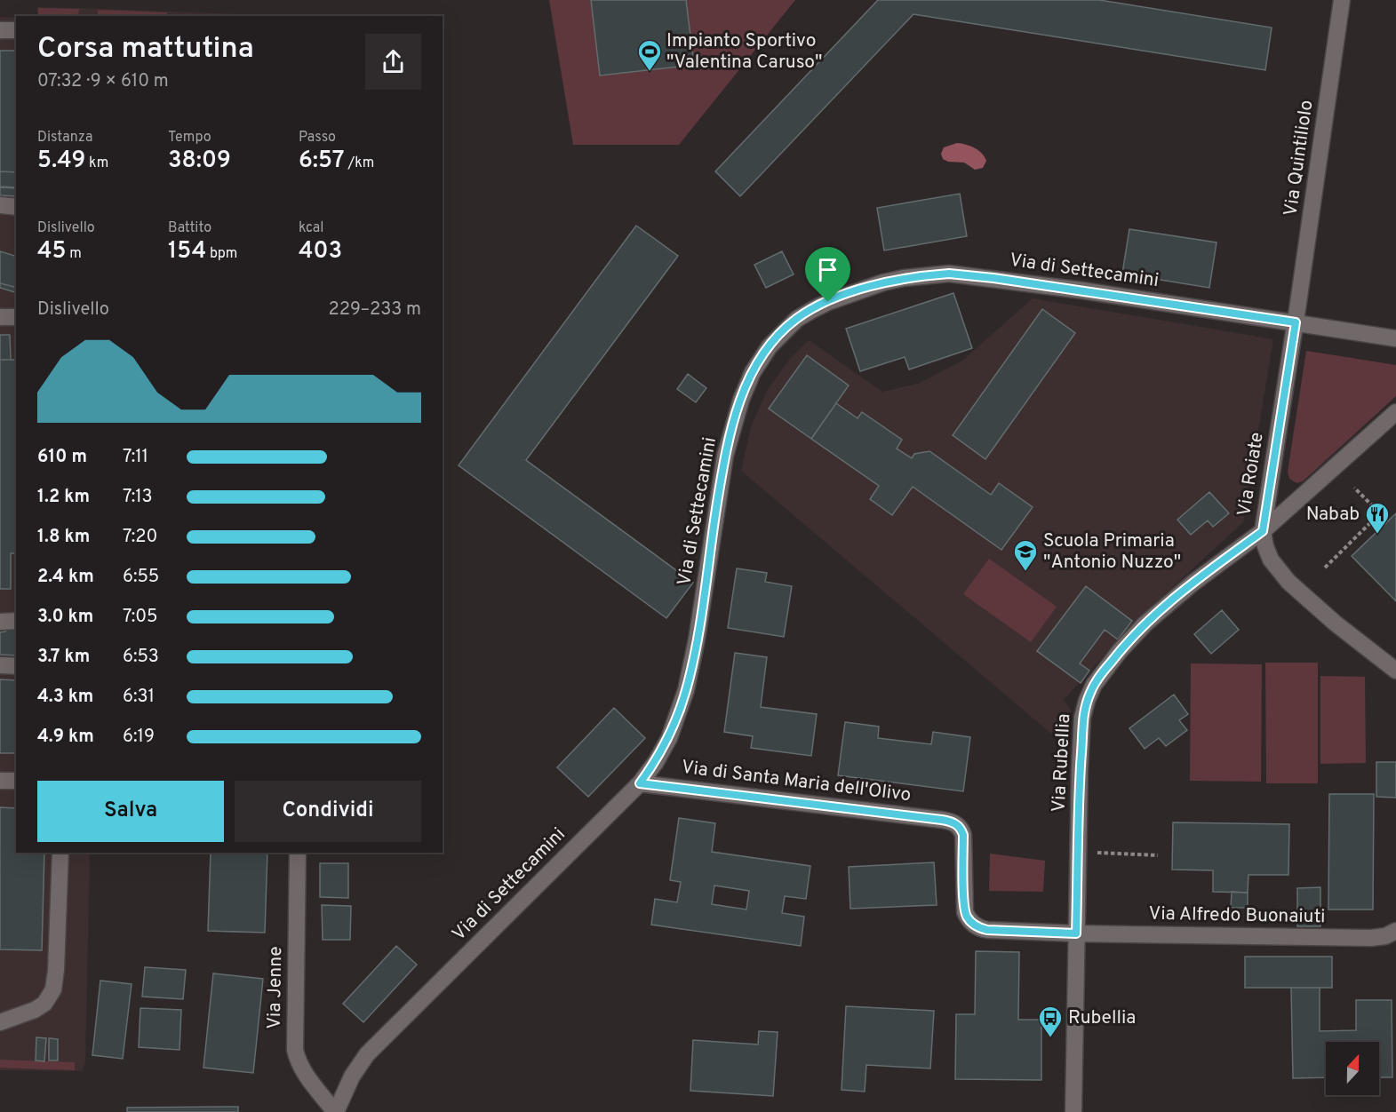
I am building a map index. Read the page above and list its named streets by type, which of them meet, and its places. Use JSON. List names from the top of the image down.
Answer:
{
  "streets": {
    "street": [
      "Via Quintiliolo",
      "Via di Settecamini",
      "Via Roiate",
      "Via Rubellia",
      "Via di Santa Maria dell'Olivo",
      "Via Alfredo Buonaiuti",
      "Via Jenne"
    ]
  },
  "crossings": [
    ["Via Quintiliolo", "Via di Settecamini"],
    ["Via Quintiliolo", "Via Roiate"],
    ["Via di Settecamini", "Via Roiate"],
    ["Via di Settecamini", "Via di Santa Maria dell'Olivo"],
    ["Via di Settecamini", "Via Jenne"],
    ["Via Roiate", "Via Rubellia"],
    ["Via Rubellia", "Via Alfredo Buonaiuti"],
    ["Via di Santa Maria dell'Olivo", "Via Alfredo Buonaiuti"]
  ],
  "places": {
    "sports": ["Impianto Sportivo \"Valentina Caruso\""],
    "restaurant": ["Nabab"],
    "school or university": ["Scuola Primaria \"Antonio Nuzzo\""],
    "bus stop": ["Rubellia"]
  },
  "north": "top",
  "page": {
    "heading": ["Corsa mattutina", "07:32 · 9 × 610 m"],
    "stats": [
      ["Distanza", "5.49 km"],
      ["Tempo", "38:09"],
      ["Passo", "6:57 /km"],
      ["Dislivello", "45 m"],
      ["Battito", "154 bpm"],
      ["kcal", "403"]
    ],
    "chart": ["Dislivello", "229–233 m"],
    "list": [
      {
        "name": "610 m",
        "note": "7:11"
      },
      {
        "name": "1.2 km",
        "note": "7:13"
      },
      {
        "name": "1.8 km",
        "note": "7:20"
      },
      {
        "name": "2.4 km",
        "note": "6:55"
      },
      {
        "name": "3.0 km",
        "note": "7:05"
      },
      {
        "name": "3.7 km",
        "note": "6:53"
      },
      {
        "name": "4.3 km",
        "note": "6:31"
      },
      {
        "name": "4.9 km",
        "note": "6:19"
      }
    ],
    "buttons": ["Salva", "Condividi"]
  }
}
